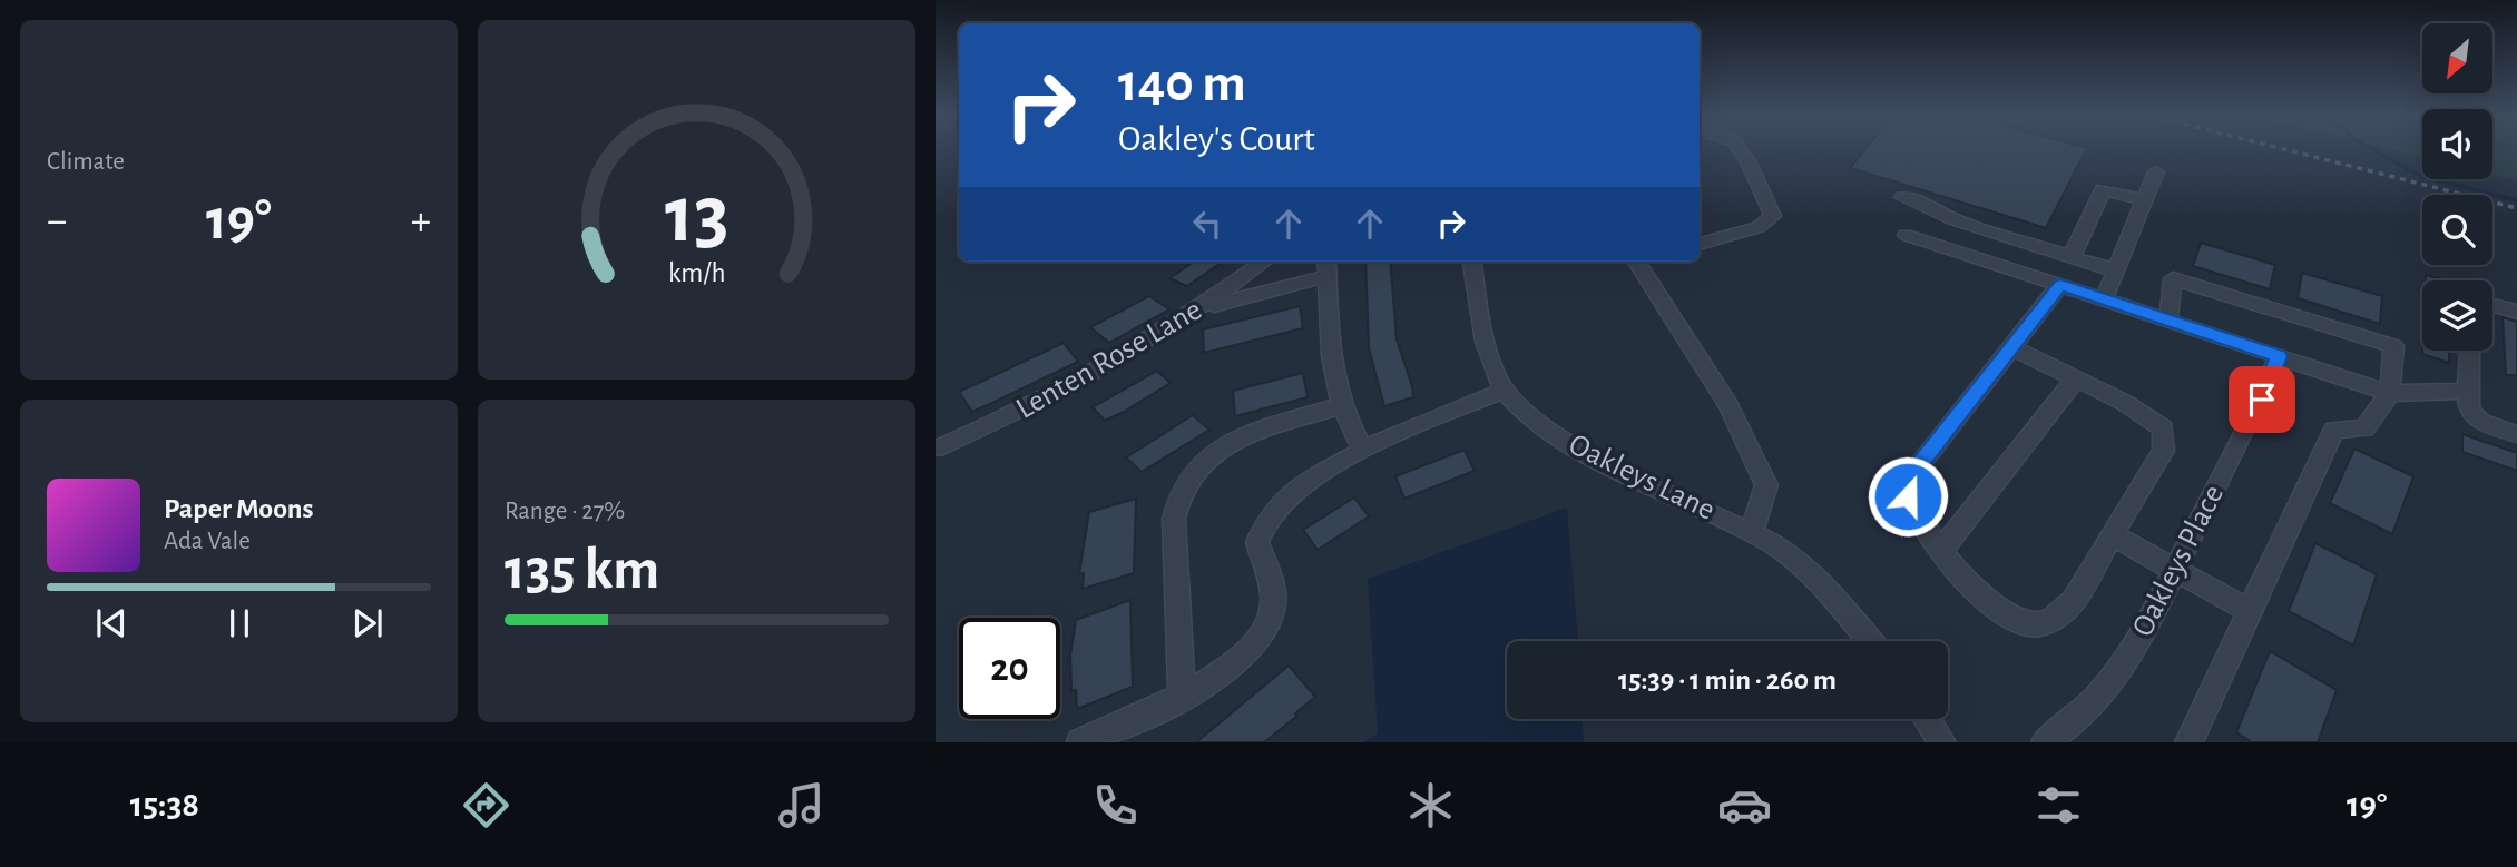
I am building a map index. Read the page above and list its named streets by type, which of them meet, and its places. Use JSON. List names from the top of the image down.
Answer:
{
  "streets": {
    "street": ["Lenten Rose Lane", "Oakleys Lane", "Oakleys Place"]
  },
  "north": "bottom left",
  "page": {
    "tile": [
      "Climate",
      ["Range · 27%", "135 km"]
    ],
    "turn": ["140 m", "Oakley's Court"],
    "heat": ["−", "19°", "+"],
    "song": ["Paper Moons", "Ada Vale"],
    "limit": "20",
    "trip": "15:39 · 1 min · 260 m",
    "tabs": ["15:38", "19°"],
    "gauge": ["13", "km/h"]
  }
}
